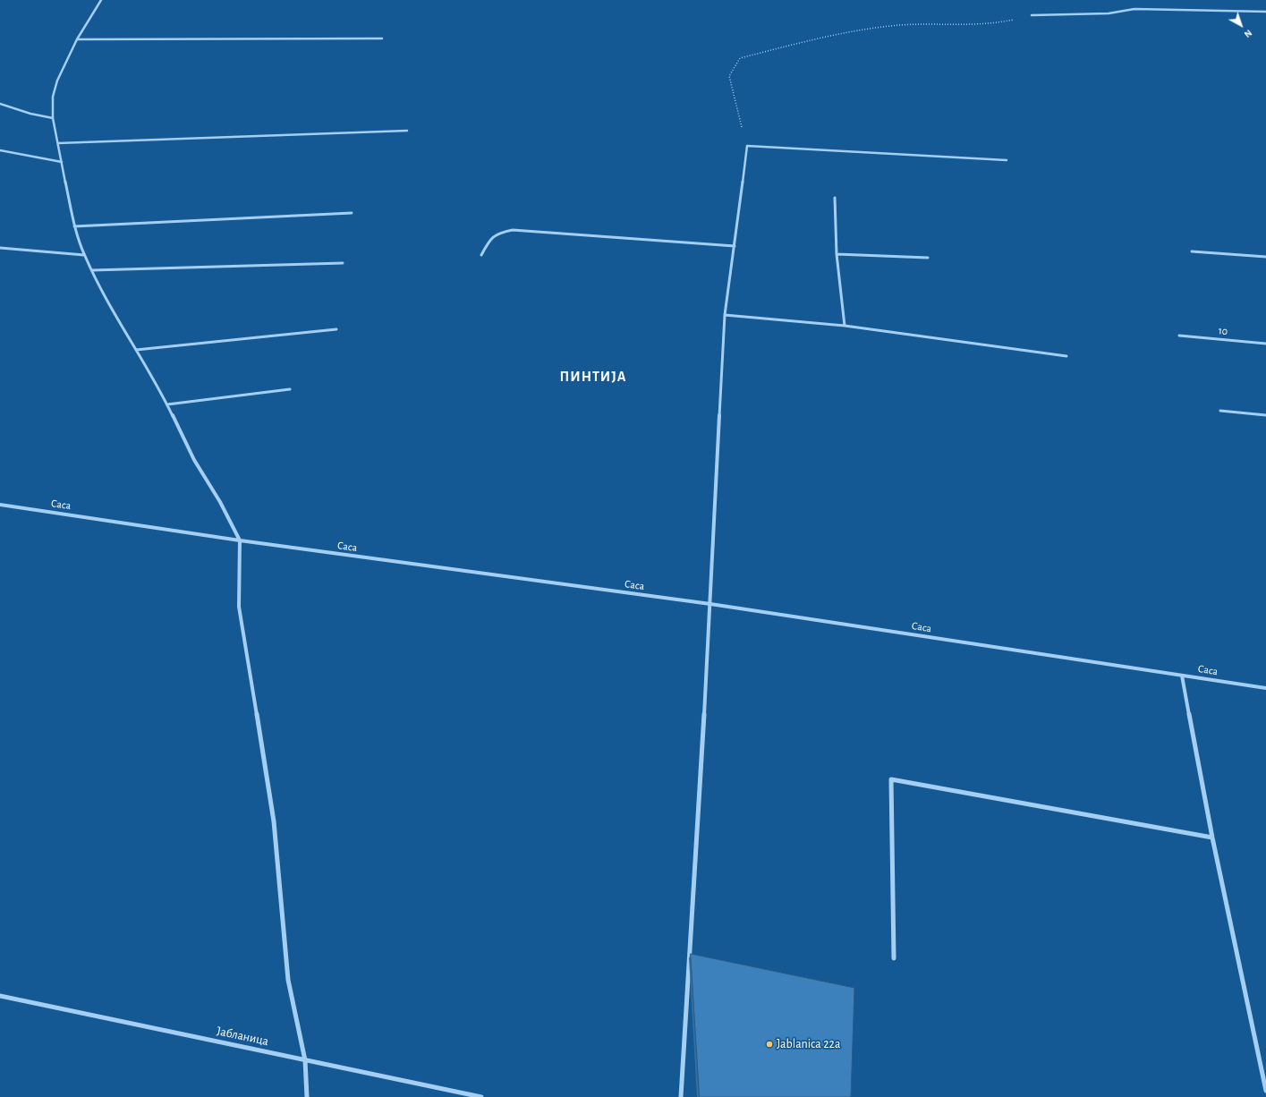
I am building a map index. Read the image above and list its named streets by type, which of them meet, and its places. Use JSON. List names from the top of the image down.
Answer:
{
  "streets": {
    "street": ["10", "Саса", "Јабланица"]
  },
  "districts": ["ПИНТИЈА"],
  "places": ["Jablanica 22a"],
  "north": "bottom right"
}
